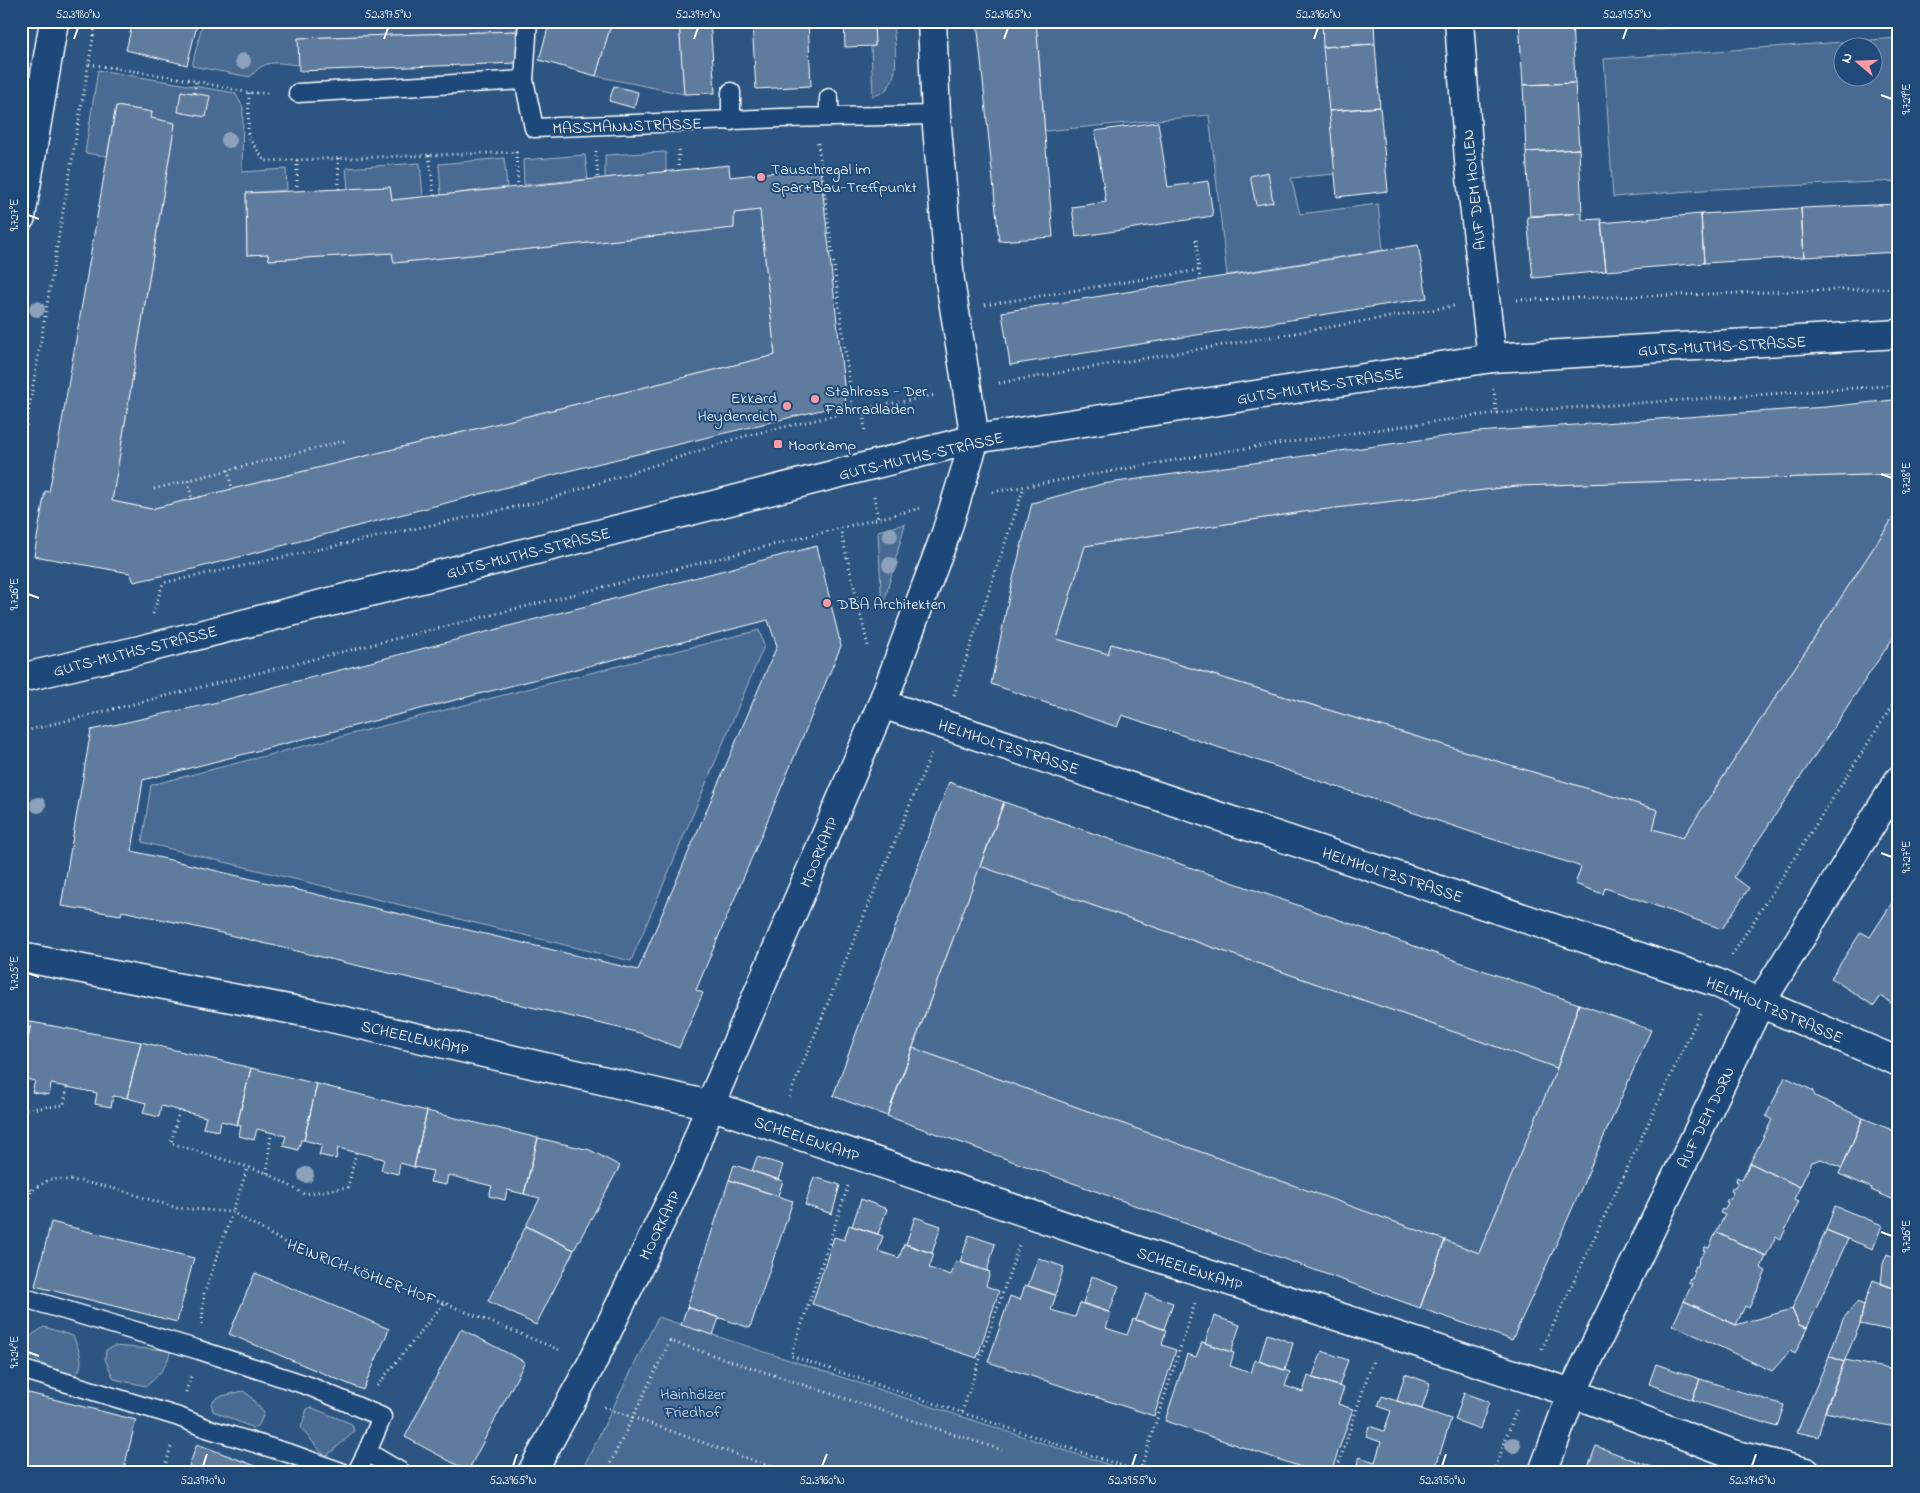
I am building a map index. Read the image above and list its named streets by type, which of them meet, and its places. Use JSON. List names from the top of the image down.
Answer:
{
  "streets": {
    "street": [
      "AUF DEM HOLLEN",
      "GUTS-MUTHS-STRASSE",
      "HELMHOLTZSTRASSE",
      "MOORKAMP",
      "SCHEELENKAMP",
      "AUF DEM DORN"
    ],
    "lane": ["MASSMANNSTRASSE"],
    "path": ["HEINRICH-KÖHLER-HOF"]
  },
  "crossings": [
    ["MASSMANNSTRASSE", "MOORKAMP"],
    ["AUF DEM HOLLEN", "GUTS-MUTHS-STRASSE"],
    ["GUTS-MUTHS-STRASSE", "MOORKAMP"],
    ["HELMHOLTZSTRASSE", "MOORKAMP"],
    ["HELMHOLTZSTRASSE", "AUF DEM DORN"],
    ["MOORKAMP", "SCHEELENKAMP"],
    ["MOORKAMP", "HEINRICH-KÖHLER-HOF"],
    ["SCHEELENKAMP", "AUF DEM DORN"]
  ],
  "parks": ["Hainhölzer Friedhof"],
  "places": {
    "other": [
      "Tauschregal im Spar+Bau-Treffpunkt",
      "Stahlross - Der Fahrradladen",
      "Ekkard Heydenreich",
      "DBA Architekten"
    ],
    "transit": ["Moorkamp"]
  },
  "north": "left",
  "coordinates": [
    "52.3980°N",
    "52.3975°N",
    "52.3970°N",
    "52.3965°N",
    "52.3960°N",
    "52.3955°N",
    "9.729°E",
    "9.727°E",
    "9.728°E",
    "9.726°E",
    "9.725°E",
    "9.724°E",
    "52.3950°N",
    "52.3945°N"
  ]
}
